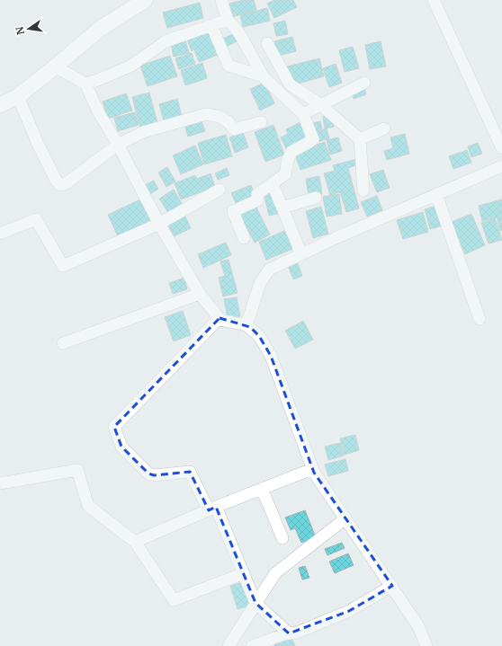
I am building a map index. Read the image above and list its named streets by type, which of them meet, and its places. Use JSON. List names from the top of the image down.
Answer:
{
  "north": "left"
}
